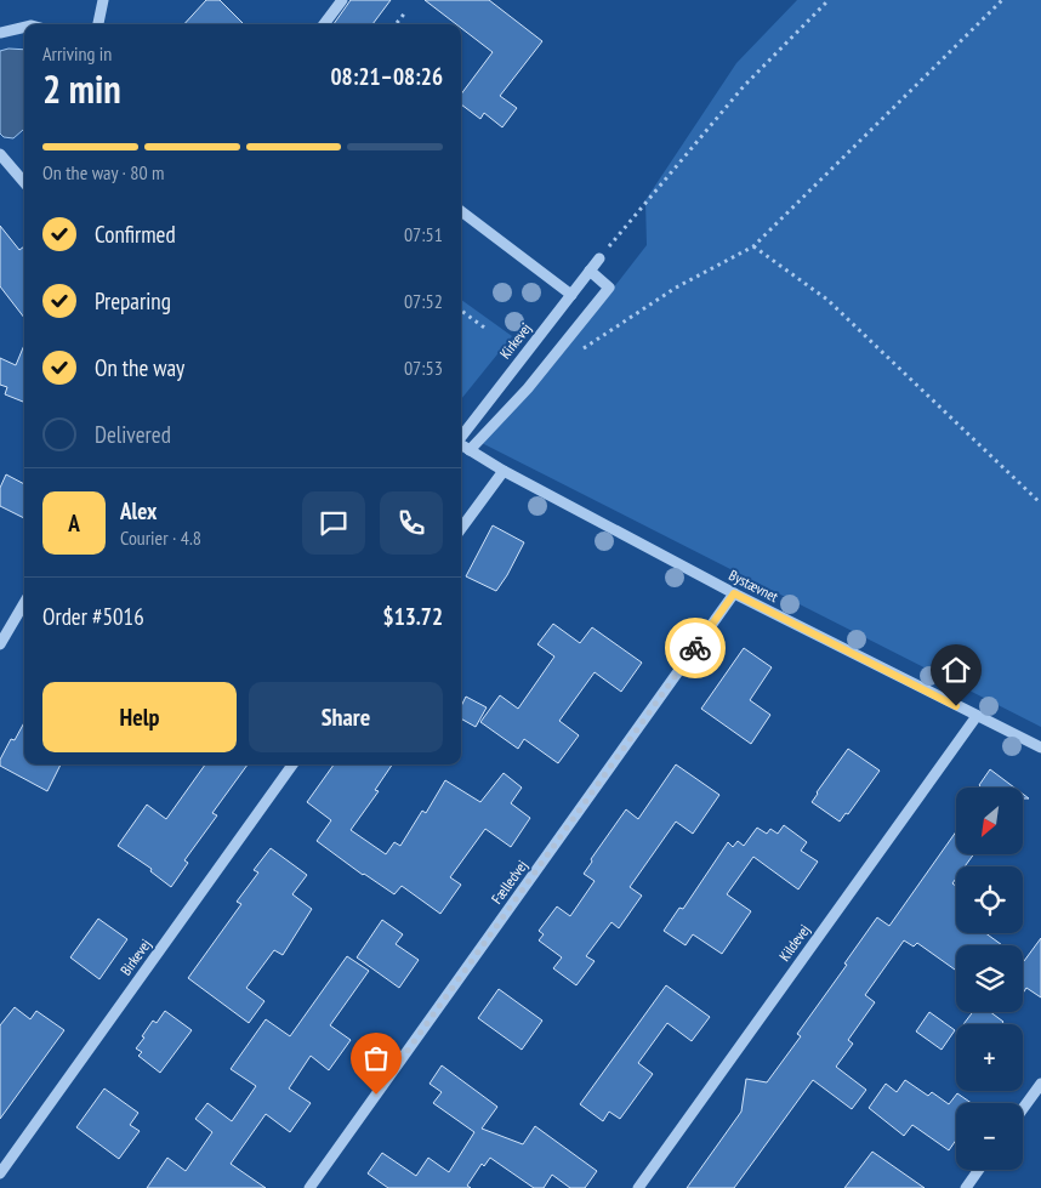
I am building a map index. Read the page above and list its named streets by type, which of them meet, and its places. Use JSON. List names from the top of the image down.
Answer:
{
  "streets": {
    "street": [
      "Kirkevej",
      "Bystævnet",
      "Fælledvej",
      "Kildevej",
      "Birkevej"
    ]
  },
  "crossings": [
    ["Bystævnet", "Fælledvej"],
    ["Bystævnet", "Kildevej"]
  ],
  "north": "bottom left",
  "page": {
    "heading": ["2 min", "Arriving in", "08:21–08:26"],
    "panel": [
      "Alex",
      "Courier · 4.8",
      "Order #5016",
      "$13.72"
    ],
    "bar": "On the way · 80 m",
    "list": [
      ["Confirmed", "07:51"],
      ["Preparing", "07:52"],
      ["On the way", "07:53"],
      "Delivered"
    ],
    "round": "A",
    "buttons": ["Help", "Share"],
    "map_buttons": ["+", "−"]
  }
}
